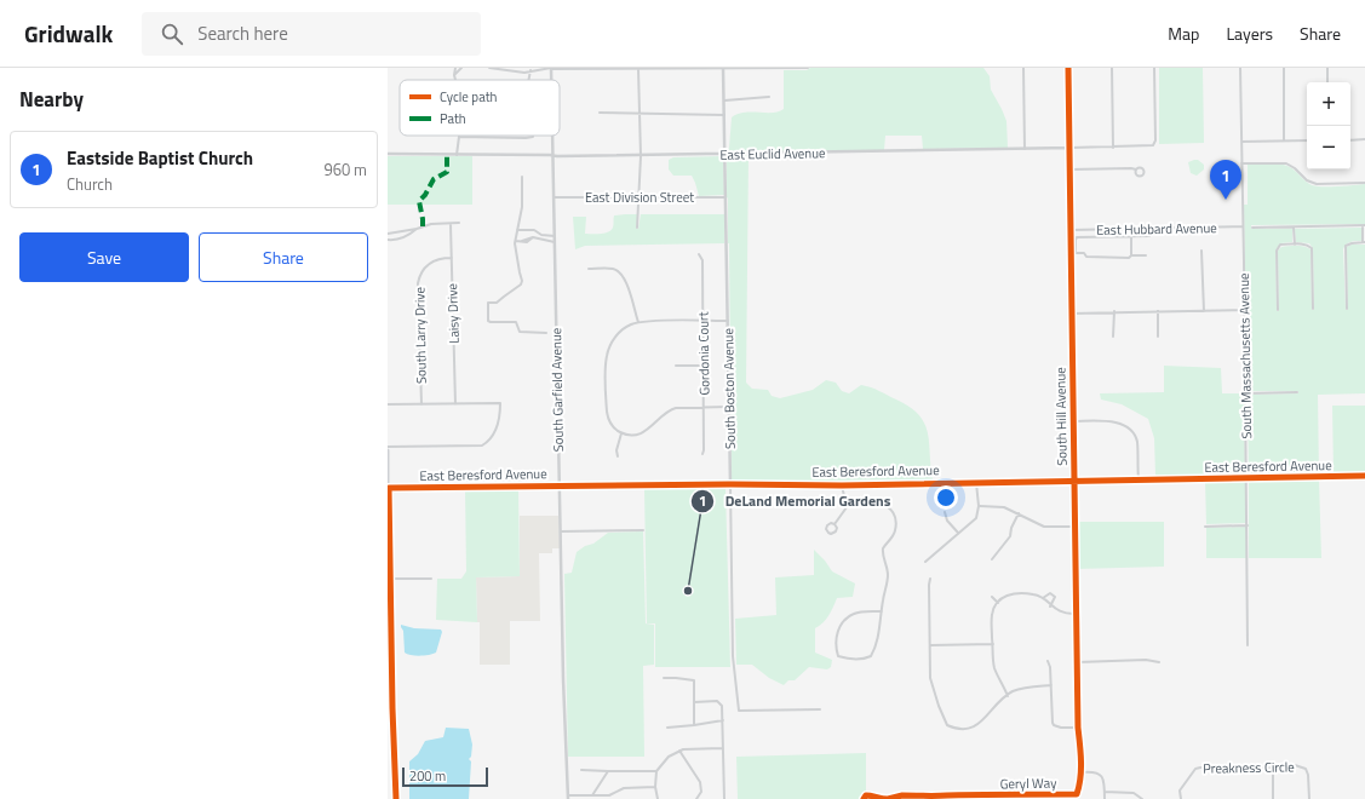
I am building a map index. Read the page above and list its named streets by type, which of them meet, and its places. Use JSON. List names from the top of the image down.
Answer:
{
  "streets": {
    "street": [
      "East Euclid Avenue",
      "East Division Street",
      "East Hubbard Avenue",
      "Laisy Drive",
      "South Larry Drive",
      "Gordonia Court",
      "South Massachusetts Avenue",
      "South Boston Avenue",
      "South Garfield Avenue",
      "South Hill Avenue",
      "East Beresford Avenue",
      "Preakness Circle",
      "Geryl Way"
    ]
  },
  "crossings": [
    ["East Euclid Avenue", "South Boston Avenue"],
    ["East Euclid Avenue", "South Garfield Avenue"],
    ["East Euclid Avenue", "South Hill Avenue"],
    ["East Division Street", "South Boston Avenue"],
    ["East Division Street", "South Garfield Avenue"],
    ["East Hubbard Avenue", "South Massachusetts Avenue"],
    ["East Hubbard Avenue", "South Hill Avenue"],
    ["Laisy Drive", "South Larry Drive"],
    ["South Massachusetts Avenue", "East Beresford Avenue"],
    ["South Boston Avenue", "East Beresford Avenue"],
    ["South Garfield Avenue", "East Beresford Avenue"],
    ["South Hill Avenue", "East Beresford Avenue"],
    ["South Hill Avenue", "Geryl Way"]
  ],
  "places": ["DeLand Memorial Gardens"],
  "legend": ["Cycle path", "Path"],
  "scale_bar": "200 m",
  "page": {
    "header": "Gridwalk",
    "search": "Search here",
    "nav": ["Map", "Layers", "Share"],
    "heading": "Nearby",
    "map_buttons": ["+", "−"],
    "list": [
      {
        "mark": "1",
        "name": "Eastside Baptist Church",
        "note": "Church",
        "value": "960 m"
      }
    ],
    "pins": "1",
    "buttons": ["Save", "Share"],
    "scale": "200 m"
  }
}
